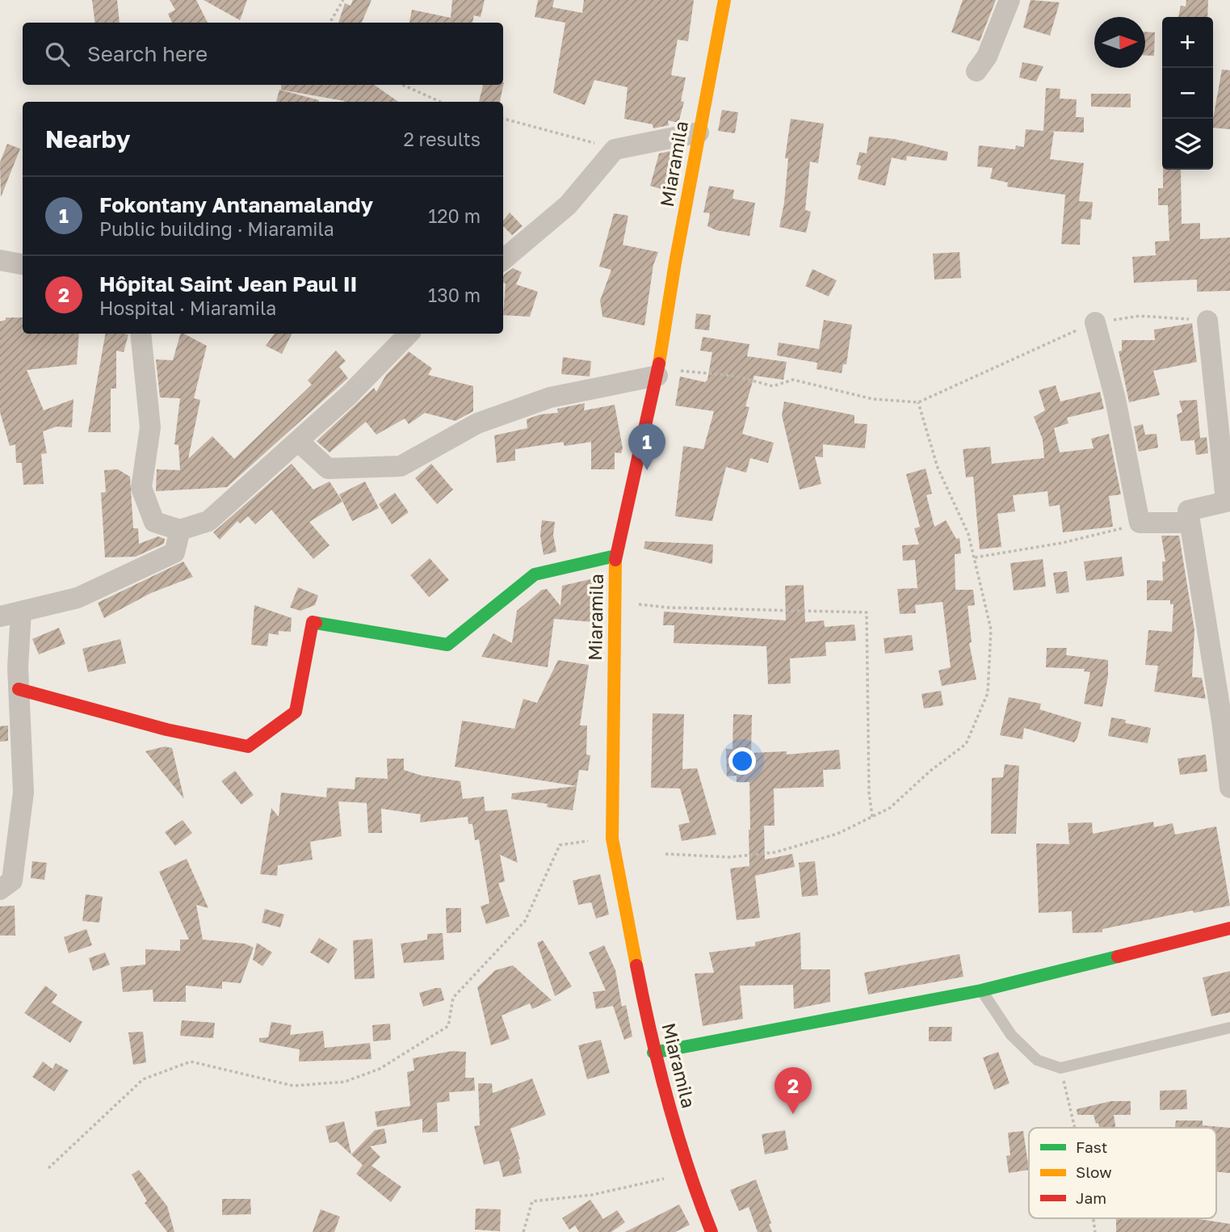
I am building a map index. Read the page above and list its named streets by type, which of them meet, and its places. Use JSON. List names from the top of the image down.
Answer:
{
  "streets": {
    "street": ["Miaramila"]
  },
  "legend": ["Fast", "Slow", "Jam"],
  "north": "right",
  "page": {
    "map_buttons": ["+", "−"],
    "search": "Search here",
    "heading": ["Nearby", "2 results"],
    "list": [
      {
        "mark": "1",
        "name": "Fokontany Antanamalandy",
        "note": "Public building · Miaramila",
        "value": "120 m"
      },
      {
        "mark": "2",
        "name": "Hôpital Saint Jean Paul II",
        "note": "Hospital · Miaramila",
        "value": "130 m"
      }
    ],
    "pins": ["1", "2"]
  }
}
